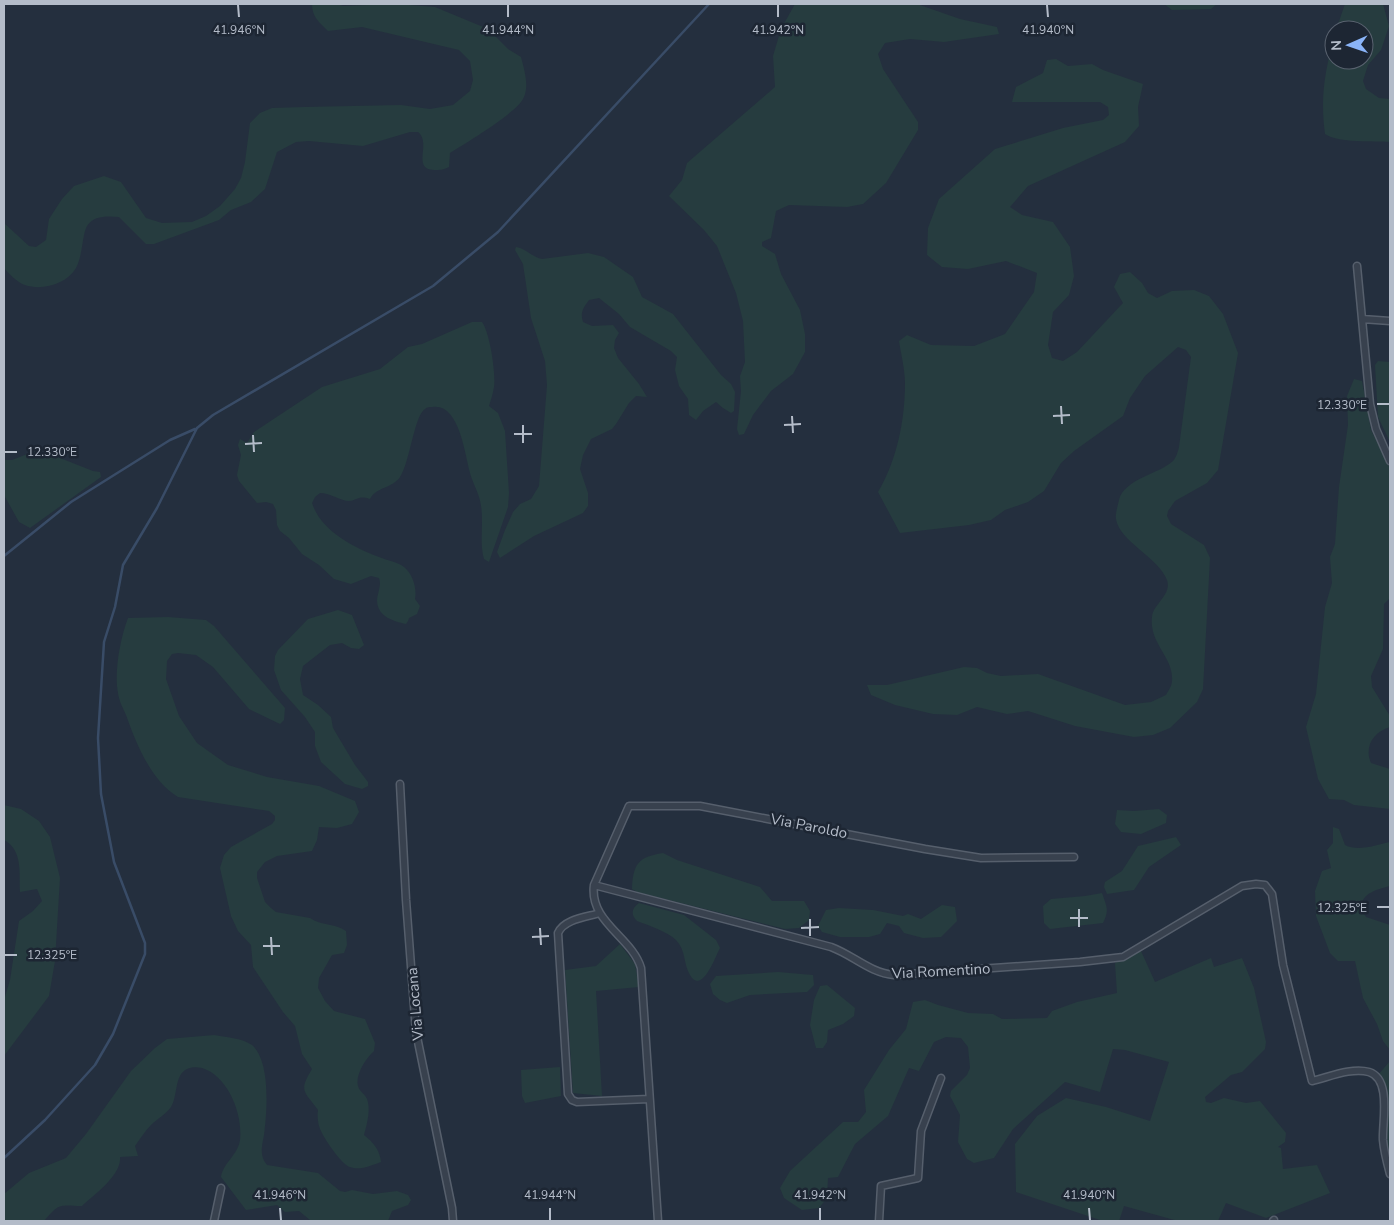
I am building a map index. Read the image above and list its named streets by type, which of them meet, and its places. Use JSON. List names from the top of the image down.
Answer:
{
  "streets": {
    "street": ["Via Paroldo", "Via Romentino", "Via Locana"]
  },
  "crossings": [
    ["Via Paroldo", "Via Romentino"]
  ],
  "north": "left",
  "coordinates": [
    "41.946°N",
    "41.944°N",
    "41.942°N",
    "41.940°N",
    "12.330°E",
    "12.325°E"
  ]
}
